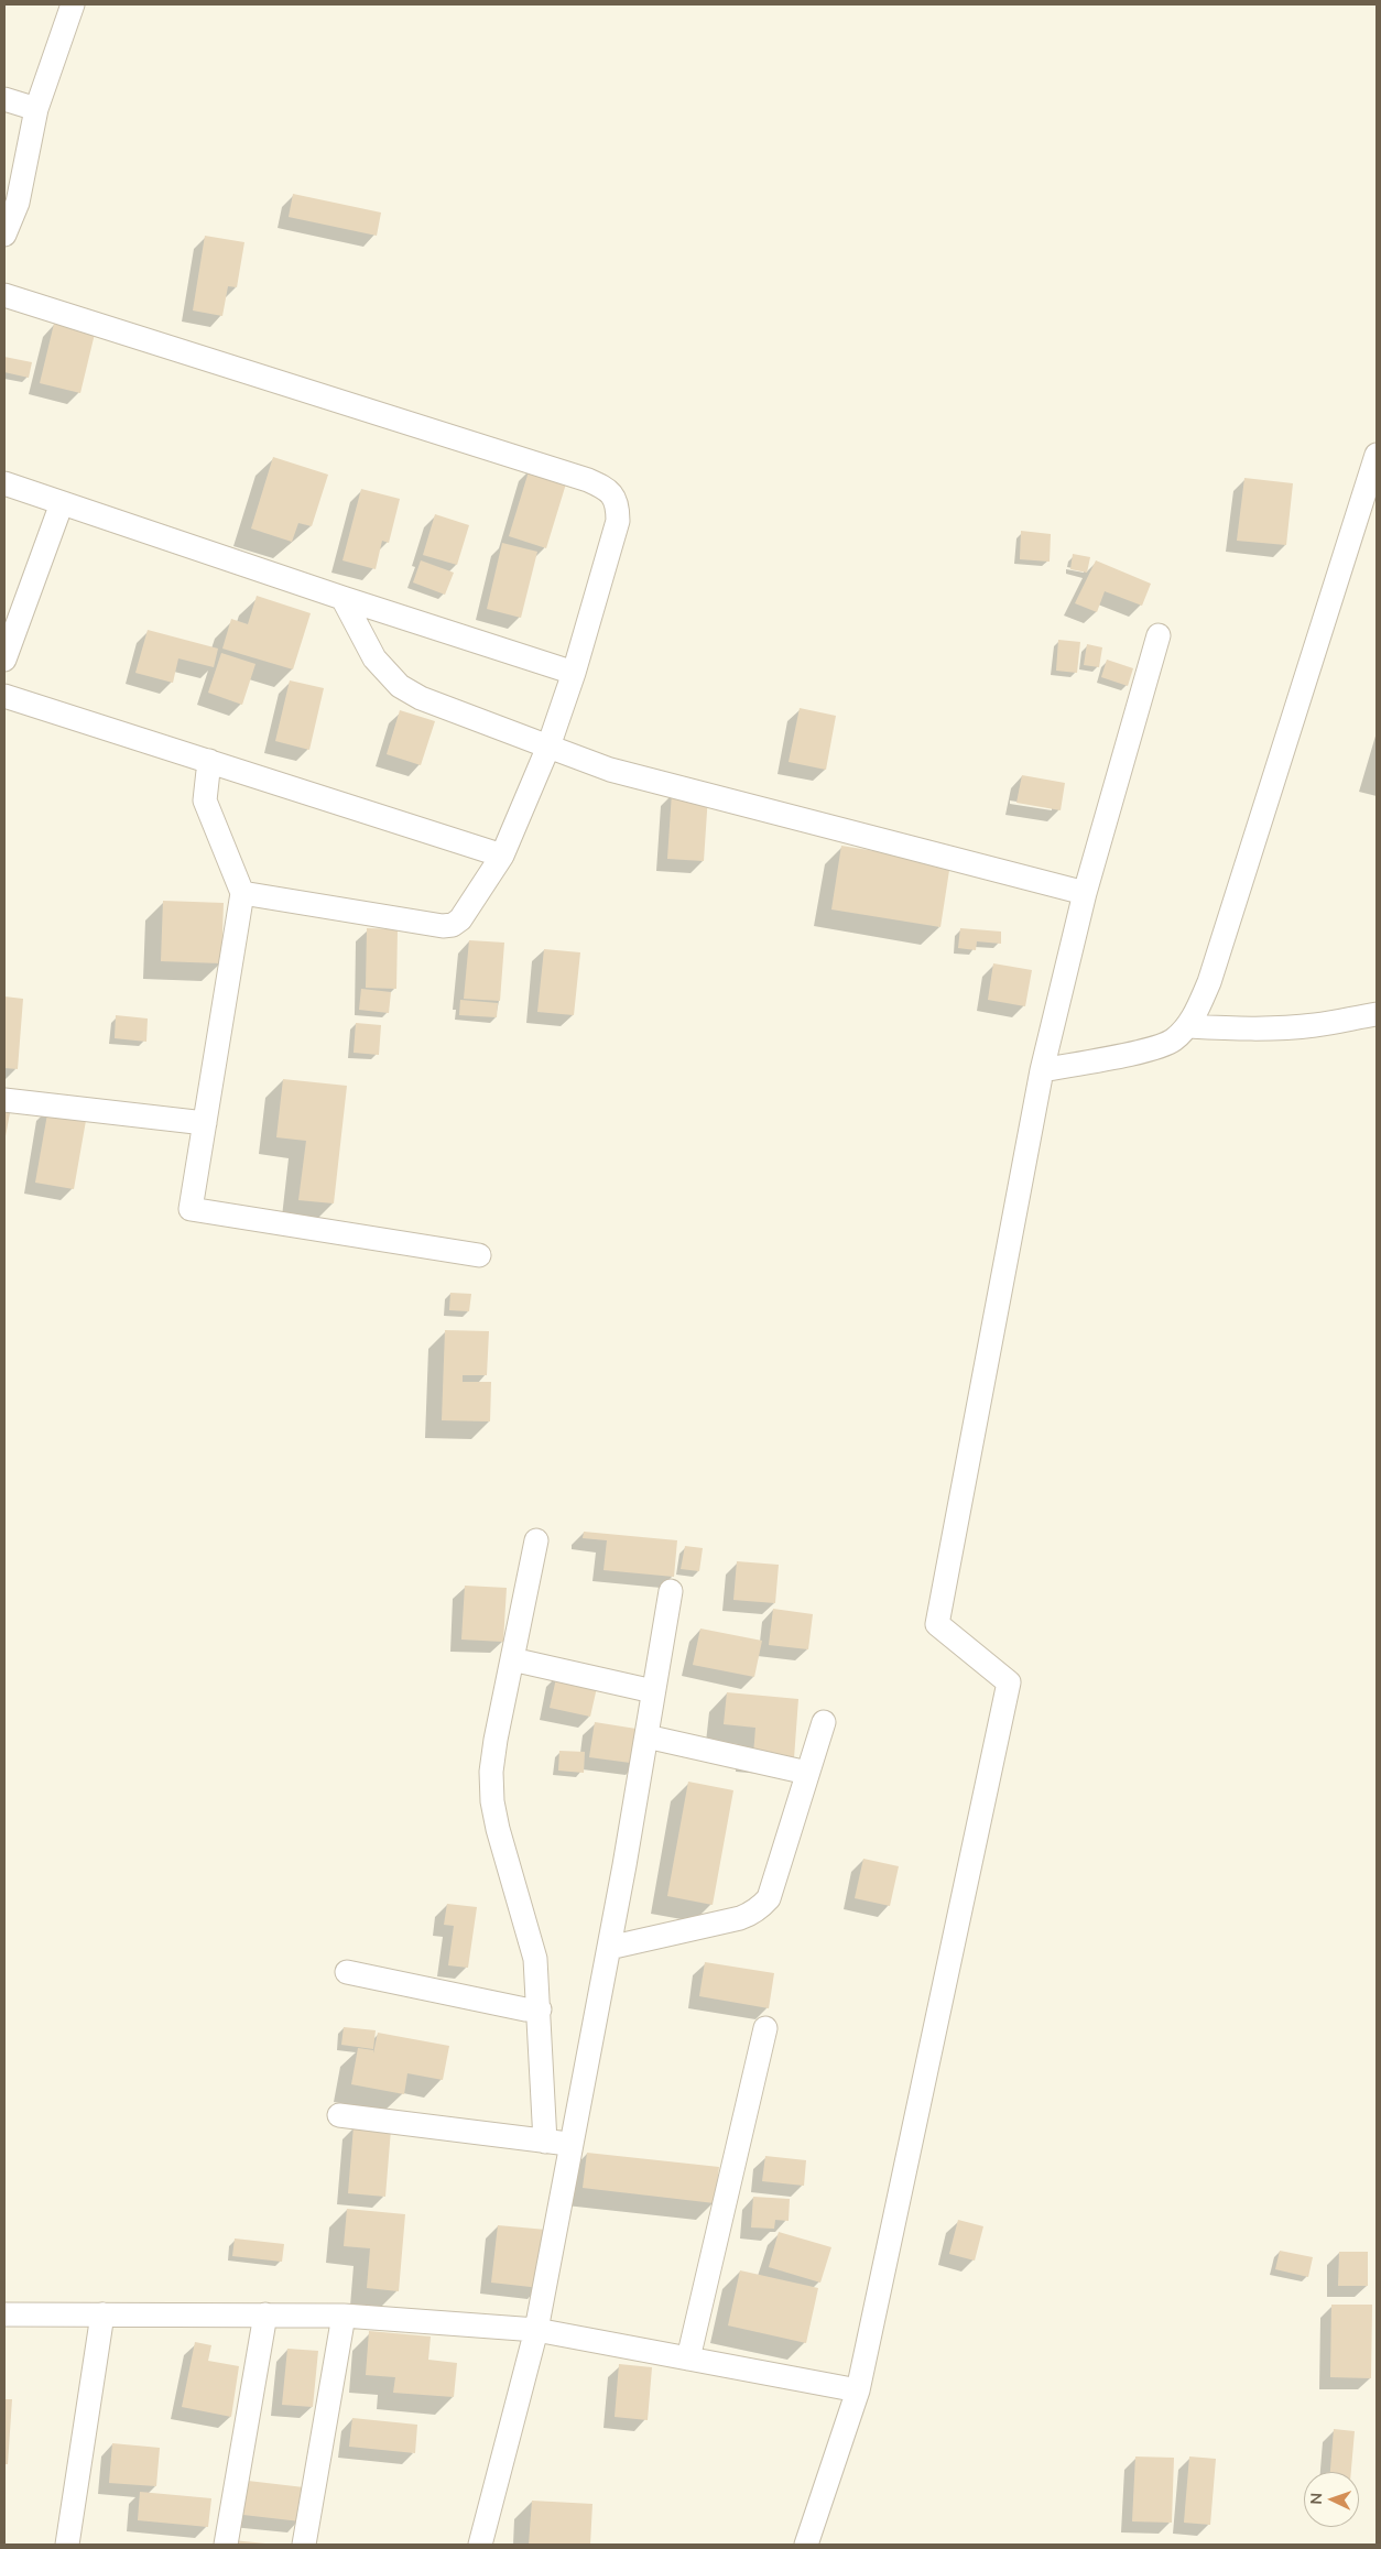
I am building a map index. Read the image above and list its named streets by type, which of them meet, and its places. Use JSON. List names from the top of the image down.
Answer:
{
  "north": "left"
}
